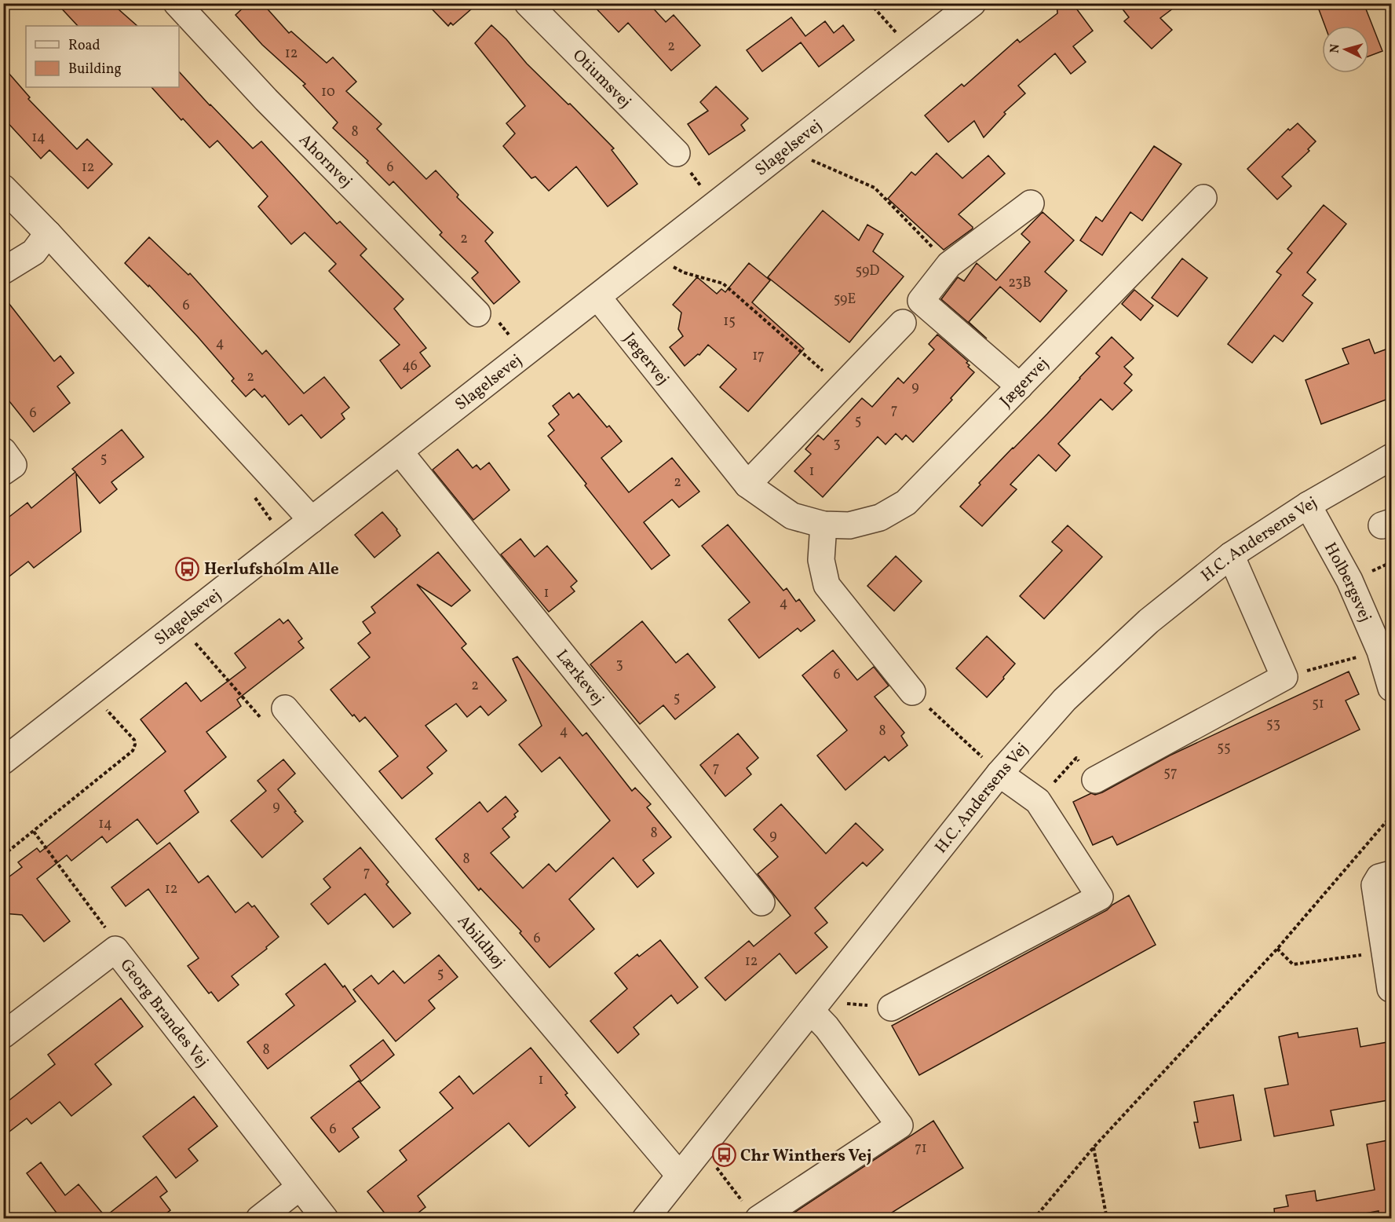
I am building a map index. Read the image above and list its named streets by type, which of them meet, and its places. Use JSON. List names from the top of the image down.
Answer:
{
  "streets": {
    "street": [
      "Otiumsvej",
      "Slagelsevej",
      "Ahornvej",
      "Jægervej",
      "H.C. Andersens Vej",
      "Holbergsvej",
      "Lærkevej",
      "Abildhøj",
      "Georg Brandes Vej"
    ]
  },
  "crossings": [
    ["Slagelsevej", "Jægervej"],
    ["Slagelsevej", "Lærkevej"],
    ["H.C. Andersens Vej", "Holbergsvej"],
    ["H.C. Andersens Vej", "Abildhøj"]
  ],
  "places": {
    "bus stop": ["Herlufsholm Alle", "Chr Winthers Vej"]
  },
  "house_numbers": [
    "2",
    "12",
    "10",
    "8",
    "14",
    "12",
    "6",
    "2",
    "59D",
    "23B",
    "59E",
    "6",
    "15",
    "4",
    "17",
    "46",
    "2",
    "9",
    "7",
    "6",
    "5",
    "3",
    "5",
    "1",
    "2",
    "1",
    "4",
    "3",
    "6",
    "2",
    "5",
    "51",
    "53",
    "4",
    "8",
    "55",
    "7",
    "57",
    "9",
    "14",
    "8",
    "9",
    "8",
    "7",
    "12",
    "6",
    "12",
    "5",
    "8",
    "1",
    "6",
    "71"
  ],
  "legend": ["Road", "Building"],
  "north": "left"
}
